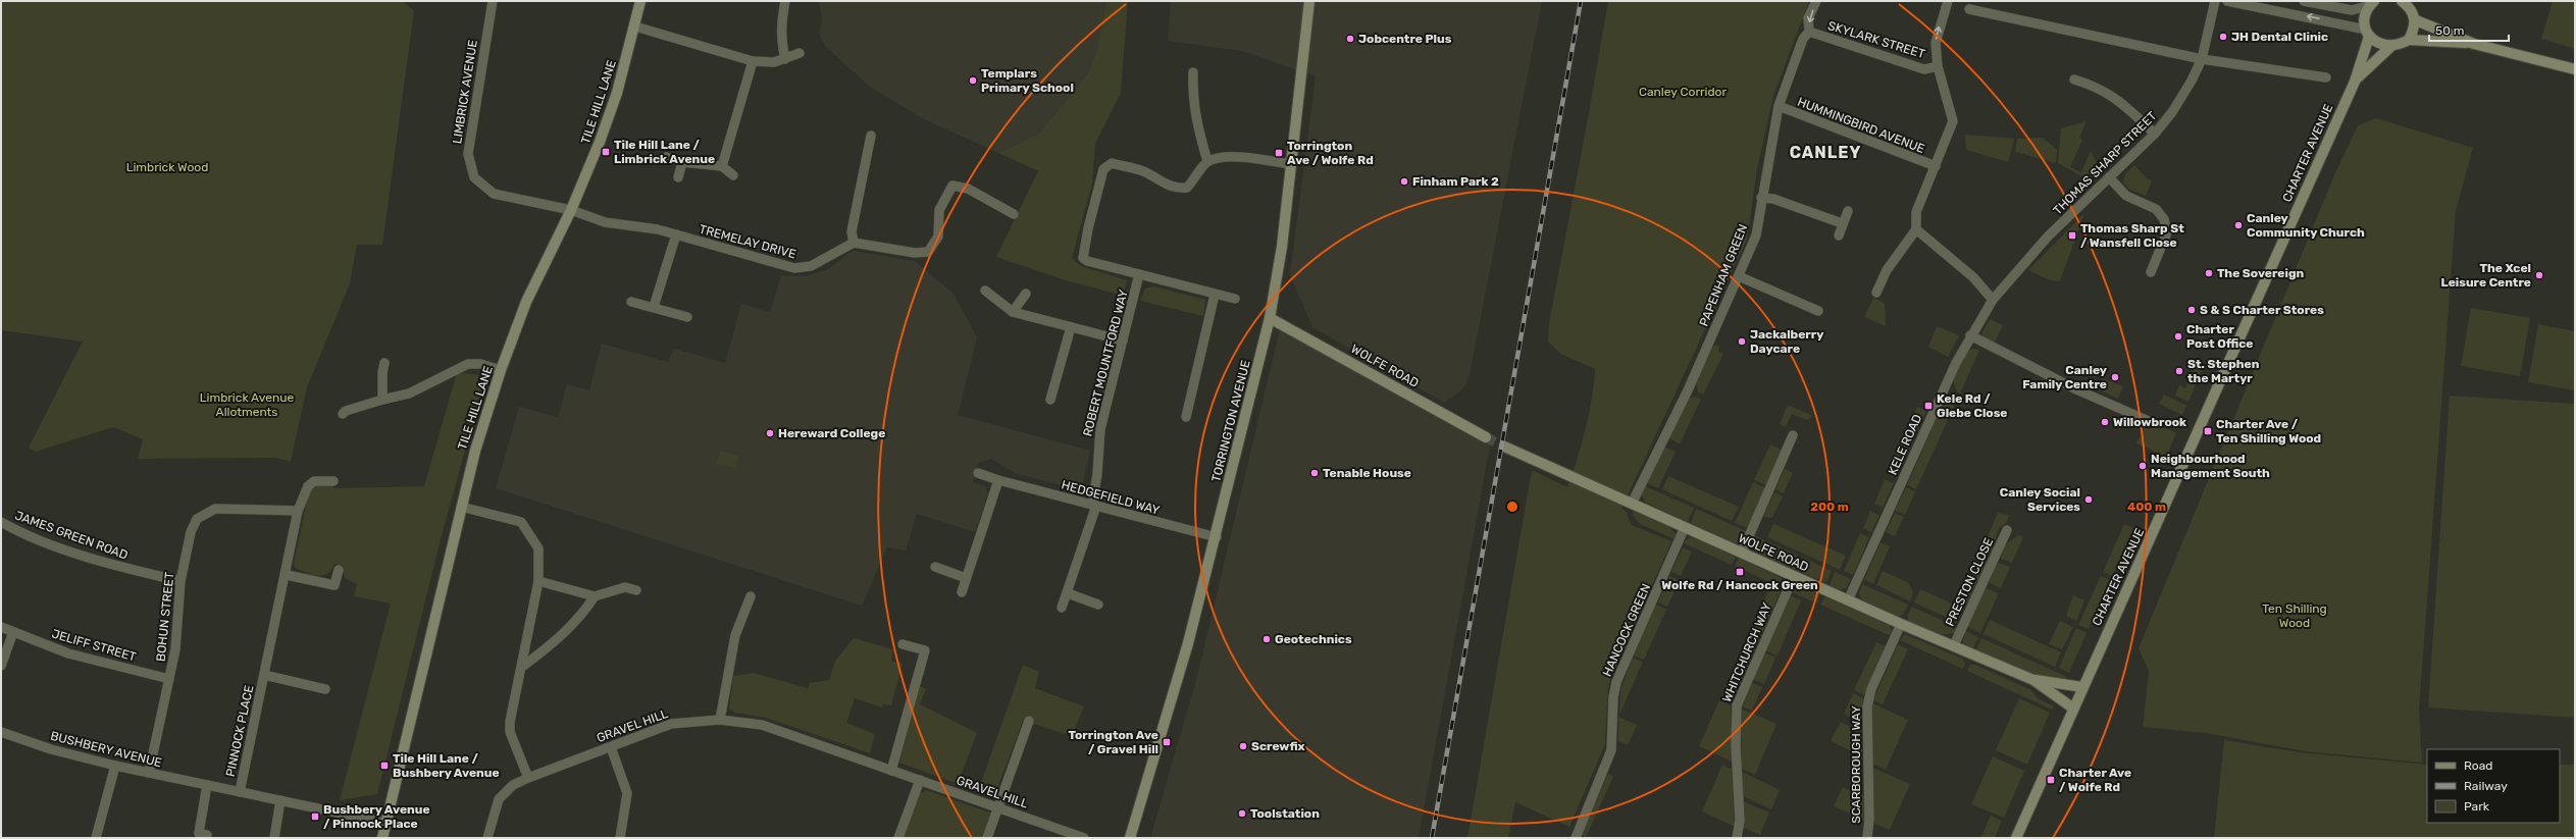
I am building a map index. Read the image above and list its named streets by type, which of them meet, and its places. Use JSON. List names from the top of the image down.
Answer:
{
  "streets": {
    "street": [
      "SKYLARK STREET",
      "LIMBRICK AVENUE",
      "TILE HILL LANE",
      "HUMMINGBIRD AVENUE",
      "CHARTER AVENUE",
      "THOMAS SHARP STREET",
      "TREMELAY DRIVE",
      "PAPENHAM GREEN",
      "ROBERT MOUNTFORD WAY",
      "WOLFE ROAD",
      "TORRINGTON AVENUE",
      "KELE ROAD",
      "HEDGEFIELD WAY",
      "JAMES GREEN ROAD",
      "PRESTON CLOSE",
      "BOHUN STREET",
      "HANCOCK GREEN",
      "JELIFF STREET",
      "WHITCHURCH WAY",
      "GRAVEL HILL",
      "PINNOCK PLACE",
      "BUSHBERY AVENUE",
      "SCARBOROUGH WAY"
    ]
  },
  "crossings": [
    ["SKYLARK STREET", "PAPENHAM GREEN"],
    ["LIMBRICK AVENUE", "TILE HILL LANE"],
    ["LIMBRICK AVENUE", "TREMELAY DRIVE"],
    ["TILE HILL LANE", "TREMELAY DRIVE"],
    ["TILE HILL LANE", "BUSHBERY AVENUE"],
    ["HUMMINGBIRD AVENUE", "PAPENHAM GREEN"],
    ["CHARTER AVENUE", "WOLFE ROAD"],
    ["THOMAS SHARP STREET", "KELE ROAD"],
    ["PAPENHAM GREEN", "WOLFE ROAD"],
    ["ROBERT MOUNTFORD WAY", "HEDGEFIELD WAY"],
    ["WOLFE ROAD", "TORRINGTON AVENUE"],
    ["WOLFE ROAD", "KELE ROAD"],
    ["WOLFE ROAD", "PRESTON CLOSE"],
    ["WOLFE ROAD", "HANCOCK GREEN"],
    ["WOLFE ROAD", "WHITCHURCH WAY"],
    ["WOLFE ROAD", "SCARBOROUGH WAY"],
    ["TORRINGTON AVENUE", "HEDGEFIELD WAY"],
    ["JAMES GREEN ROAD", "BOHUN STREET"],
    ["BOHUN STREET", "JELIFF STREET"],
    ["BOHUN STREET", "PINNOCK PLACE"],
    ["BOHUN STREET", "BUSHBERY AVENUE"],
    ["PINNOCK PLACE", "BUSHBERY AVENUE"]
  ],
  "districts": ["CANLEY"],
  "parks": [
    "Canley Corridor",
    "Limbrick Wood",
    "Limbrick Avenue Allotments",
    "Ten Shilling Wood"
  ],
  "places": {
    "other": [
      "JH Dental Clinic",
      "Jobcentre Plus",
      "Templars Primary School",
      "Finham Park 2",
      "Canley Community Church",
      "The Sovereign",
      "The Xcel Leisure Centre",
      "S & S Charter Stores",
      "Charter Post Office",
      "Jackalberry Daycare",
      "St. Stephen the Martyr",
      "Canley Family Centre",
      "Willowbrook",
      "Hereward College",
      "Neighbourhood Management South",
      "Tenable House",
      "Canley Social Services",
      "Geotechnics",
      "Screwfix",
      "Toolstation"
    ],
    "transit": [
      "Tile Hill Lane / Limbrick Avenue",
      "Torrington Ave / Wolfe Rd",
      "Thomas Sharp St / Wansfell Close",
      "Kele Rd / Glebe Close",
      "Charter Ave / Ten Shilling Wood",
      "Wolfe Rd / Hancock Green",
      "Torrington Ave / Gravel Hill",
      "Tile Hill Lane / Bushbery Avenue",
      "Charter Ave / Wolfe Rd",
      "Bushbery Avenue / Pinnock Place"
    ]
  },
  "legend": ["Road", "Railway", "Park"],
  "scale_bar": "50 m",
  "rings": ["200 m", "400 m"]
}
